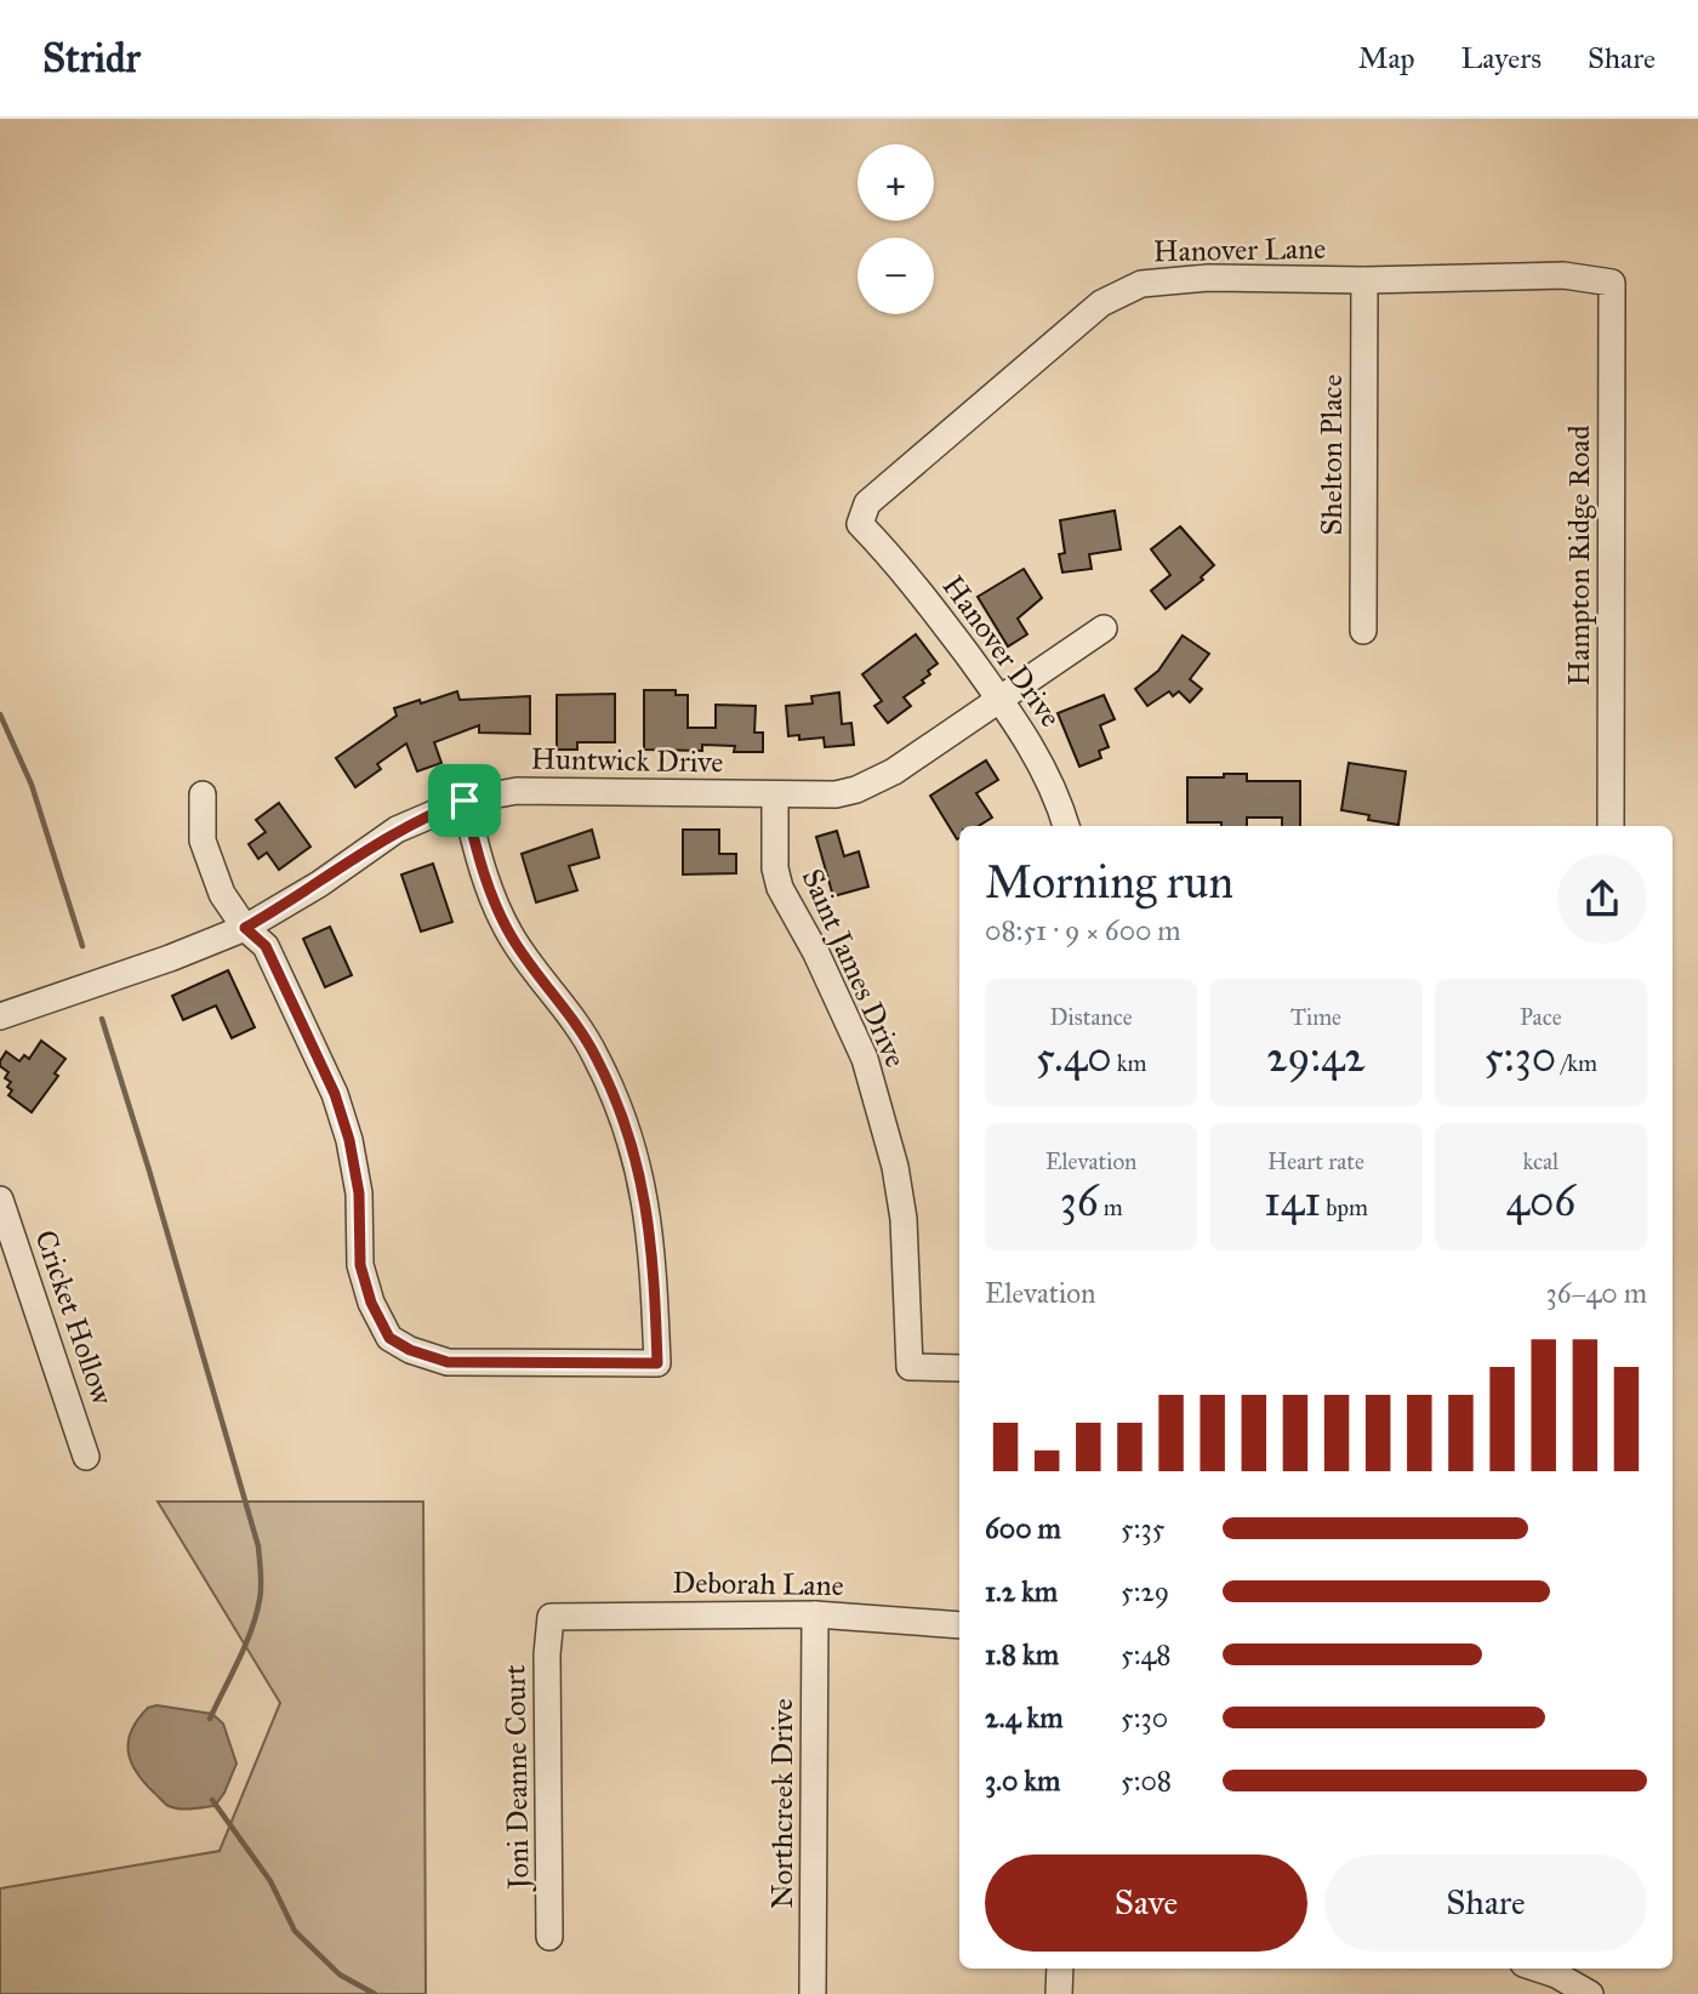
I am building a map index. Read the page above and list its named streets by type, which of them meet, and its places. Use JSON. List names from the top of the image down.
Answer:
{
  "streets": {
    "street": [
      "Hanover Lane",
      "Shelton Place",
      "Hampton Ridge Road",
      "Hanover Drive",
      "Huntwick Drive",
      "Saint James Drive",
      "Cricket Hollow",
      "Deborah Lane",
      "Joni Deanne Court",
      "Northcreek Drive"
    ]
  },
  "crossings": [
    ["Hanover Lane", "Shelton Place"],
    ["Hanover Lane", "Hampton Ridge Road"],
    ["Hanover Lane", "Hanover Drive"],
    ["Hanover Drive", "Huntwick Drive"],
    ["Huntwick Drive", "Saint James Drive"],
    ["Deborah Lane", "Joni Deanne Court"],
    ["Deborah Lane", "Northcreek Drive"]
  ],
  "page": {
    "header": "Stridr",
    "nav": ["Map", "Layers", "Share"],
    "map_buttons": ["+", "−"],
    "heading": ["Morning run", "08:51 · 9 × 600 m"],
    "stats": [
      ["Distance", "5.40 km"],
      ["Time", "29:42"],
      ["Pace", "5:30 /km"],
      ["Elevation", "36 m"],
      ["Heart rate", "141 bpm"],
      ["kcal", "406"]
    ],
    "chart": ["Elevation", "36–40 m"],
    "list": [
      {
        "name": "600 m",
        "note": "5:35"
      },
      {
        "name": "1.2 km",
        "note": "5:29"
      },
      {
        "name": "1.8 km",
        "note": "5:48"
      },
      {
        "name": "2.4 km",
        "note": "5:30"
      },
      {
        "name": "3.0 km",
        "note": "5:08"
      }
    ],
    "buttons": ["Save", "Share"]
  }
}
